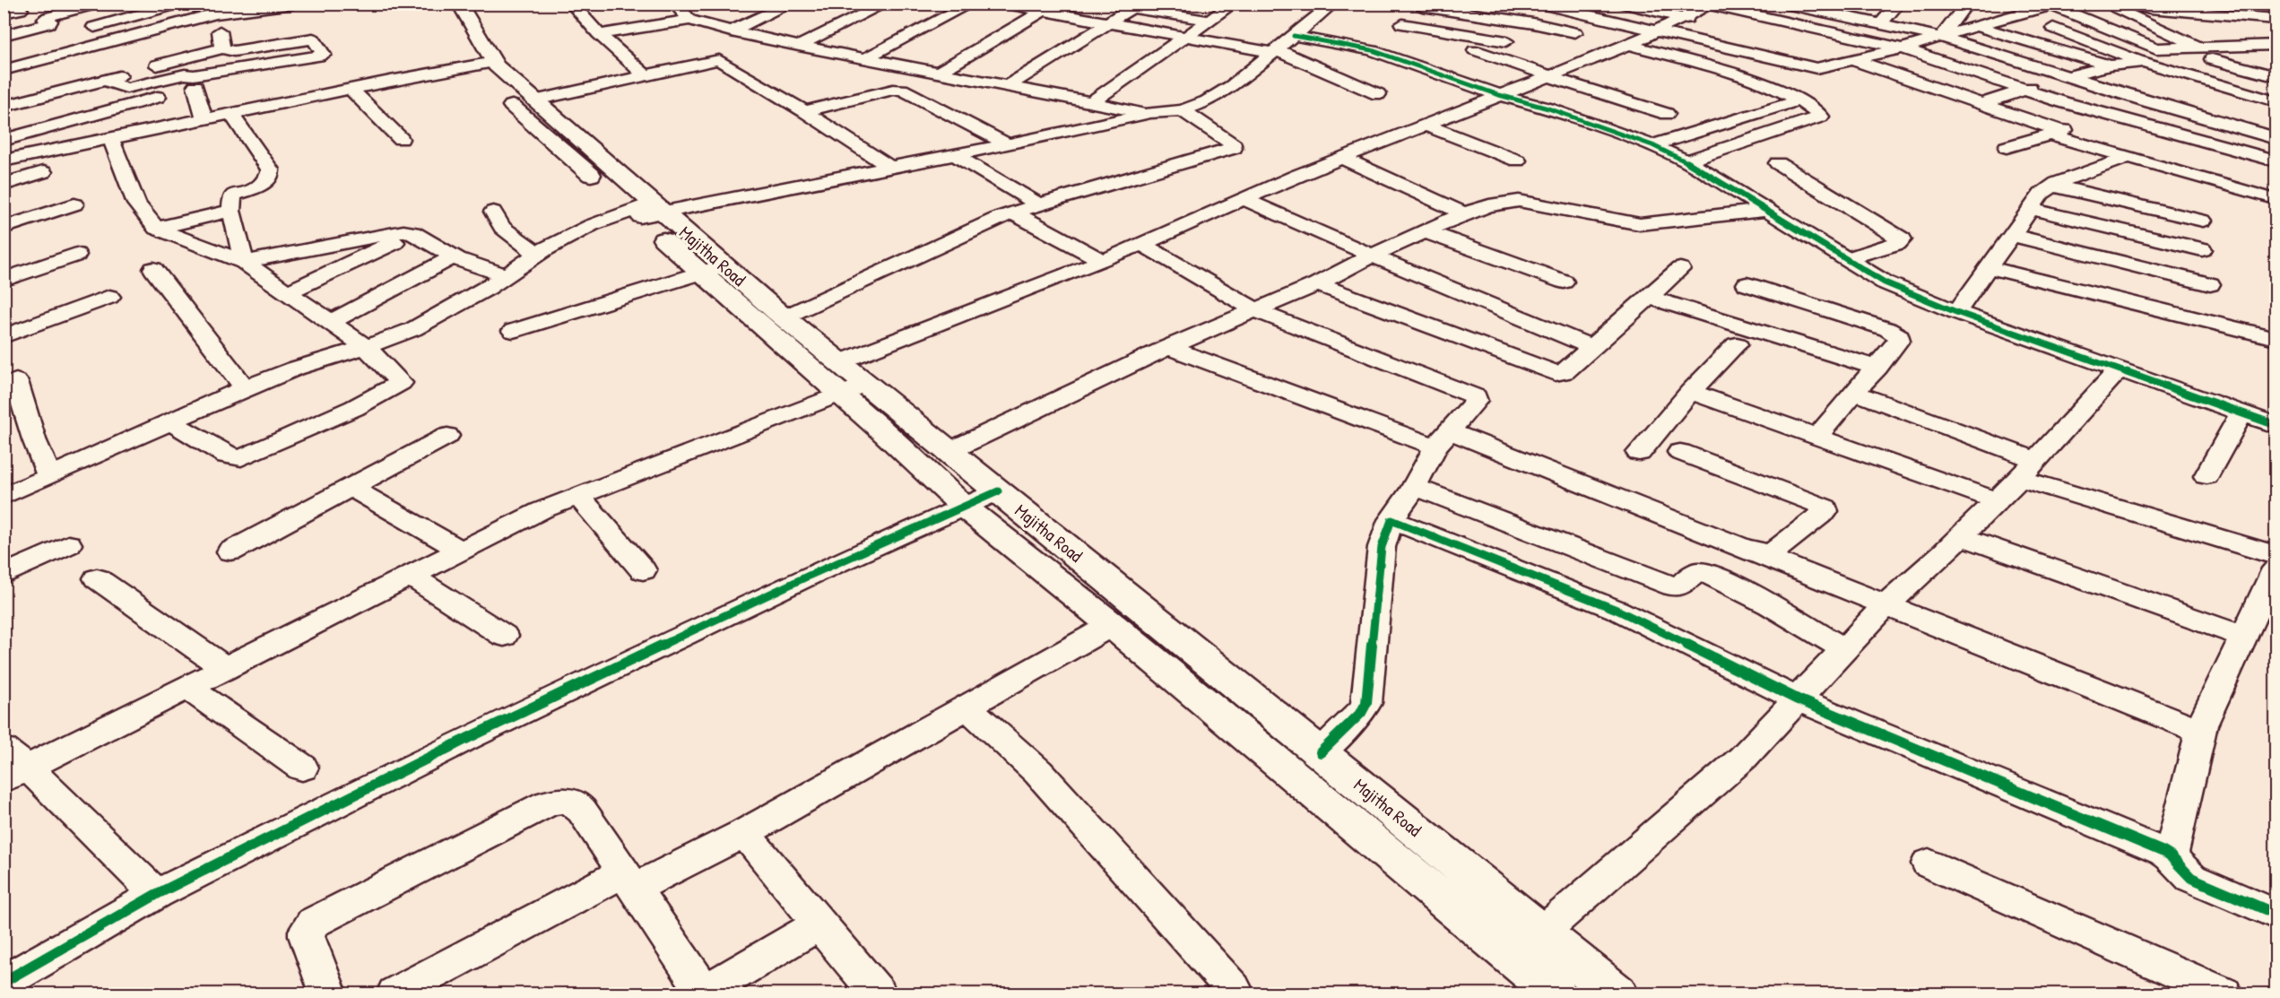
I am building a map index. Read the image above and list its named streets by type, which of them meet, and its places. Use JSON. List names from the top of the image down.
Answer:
{
  "streets": {
    "main road": ["Majitha Road"]
  }
}
